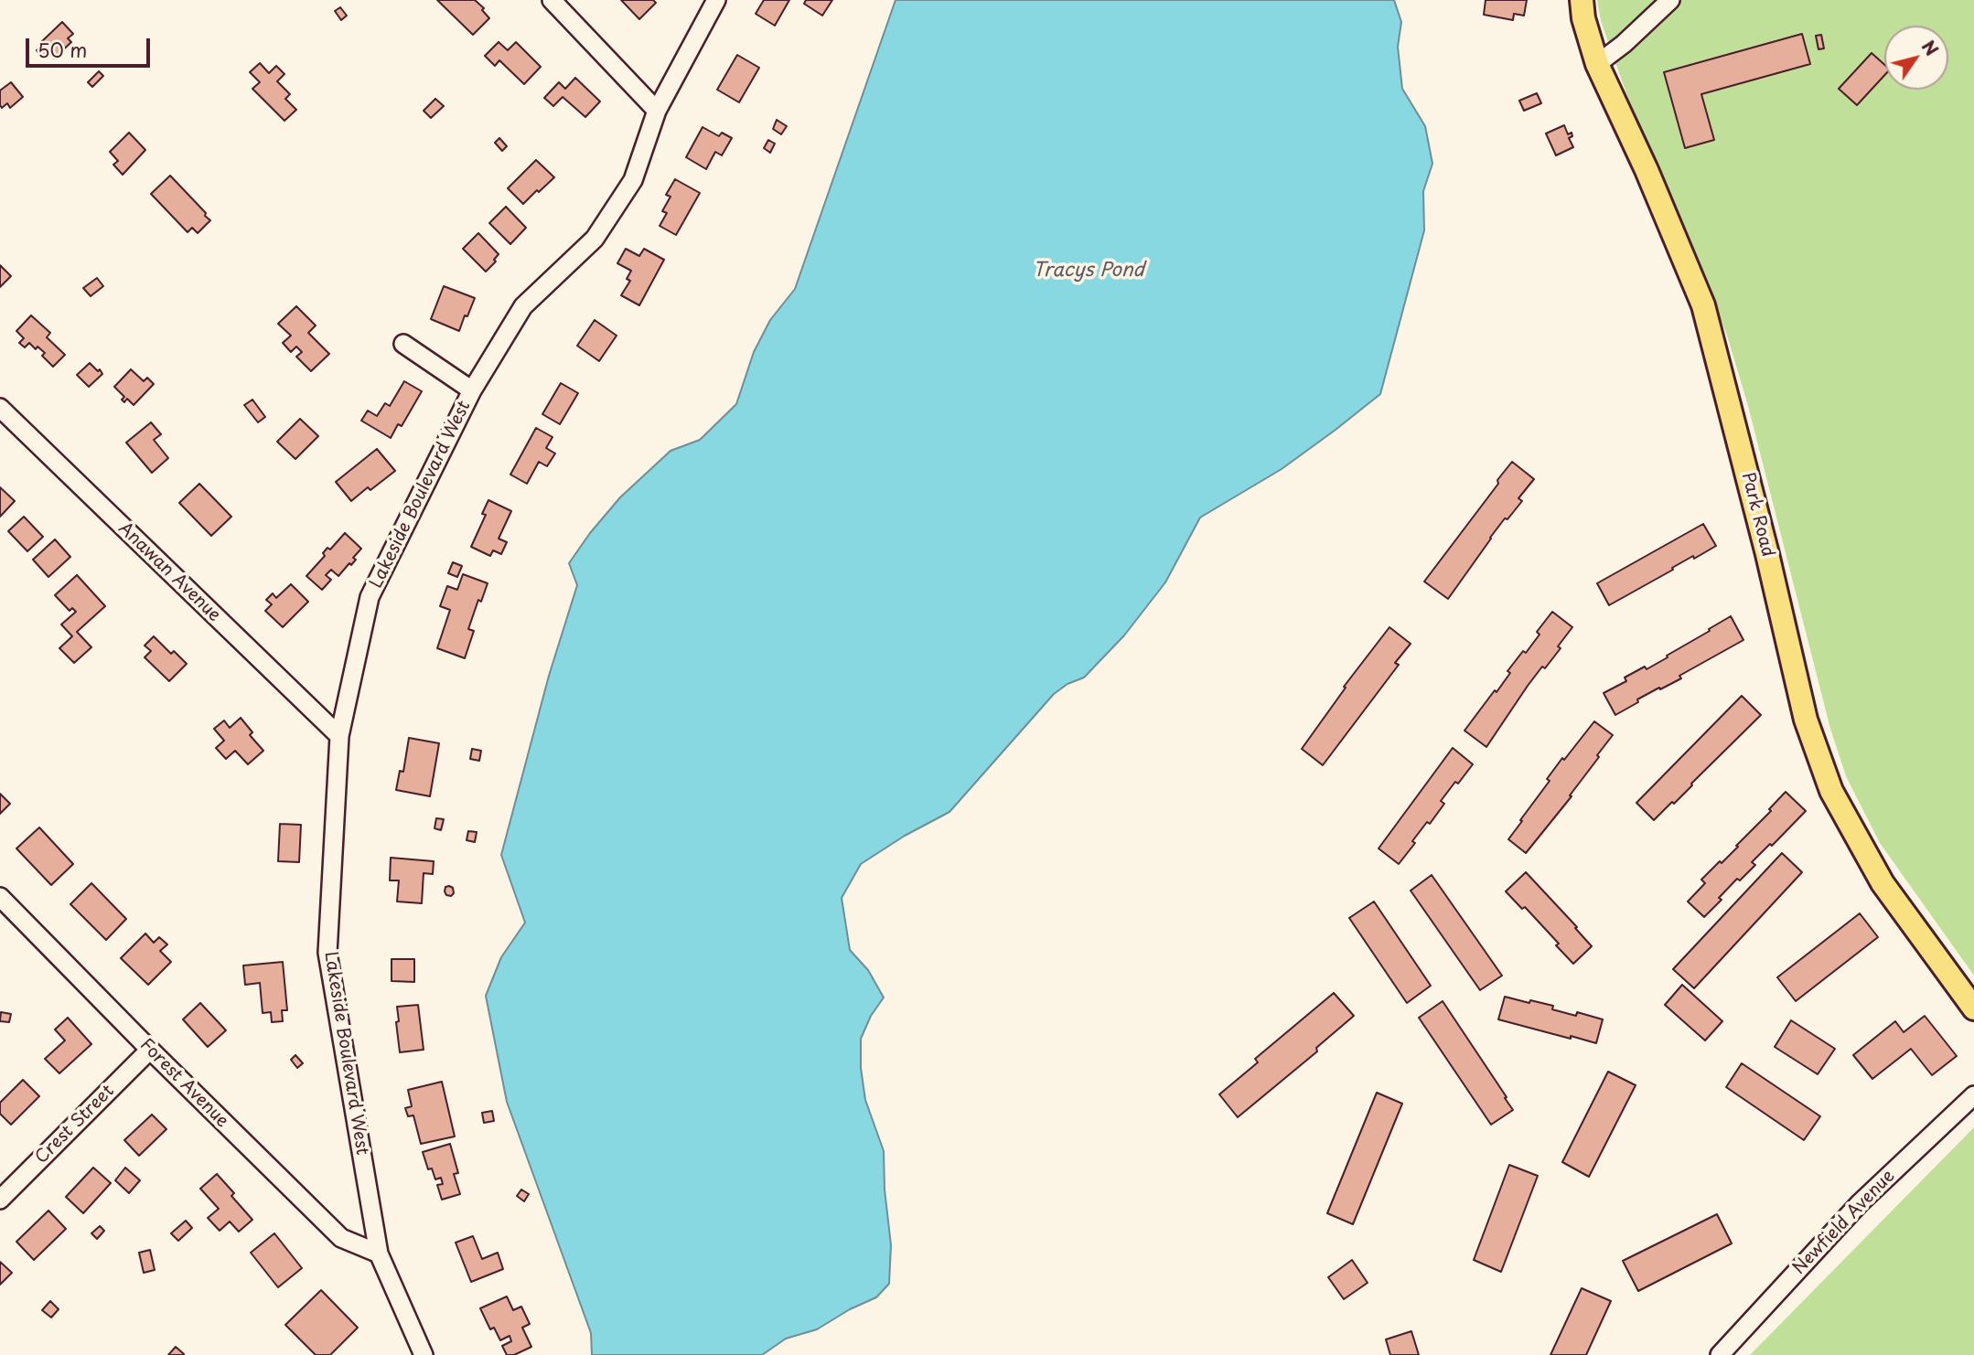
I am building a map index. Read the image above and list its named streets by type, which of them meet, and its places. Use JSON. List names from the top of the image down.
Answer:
{
  "streets": {
    "main road": ["Park Road"],
    "street": [
      "Lakeside Boulevard West",
      "Anawan Avenue",
      "Forest Avenue",
      "Crest Street",
      "Newfield Avenue"
    ]
  },
  "crossings": [
    ["Lakeside Boulevard West", "Anawan Avenue"],
    ["Lakeside Boulevard West", "Forest Avenue"],
    ["Forest Avenue", "Crest Street"]
  ],
  "water": ["Tracys Pond"],
  "scale_bar": "50 m",
  "north": "top right"
}
